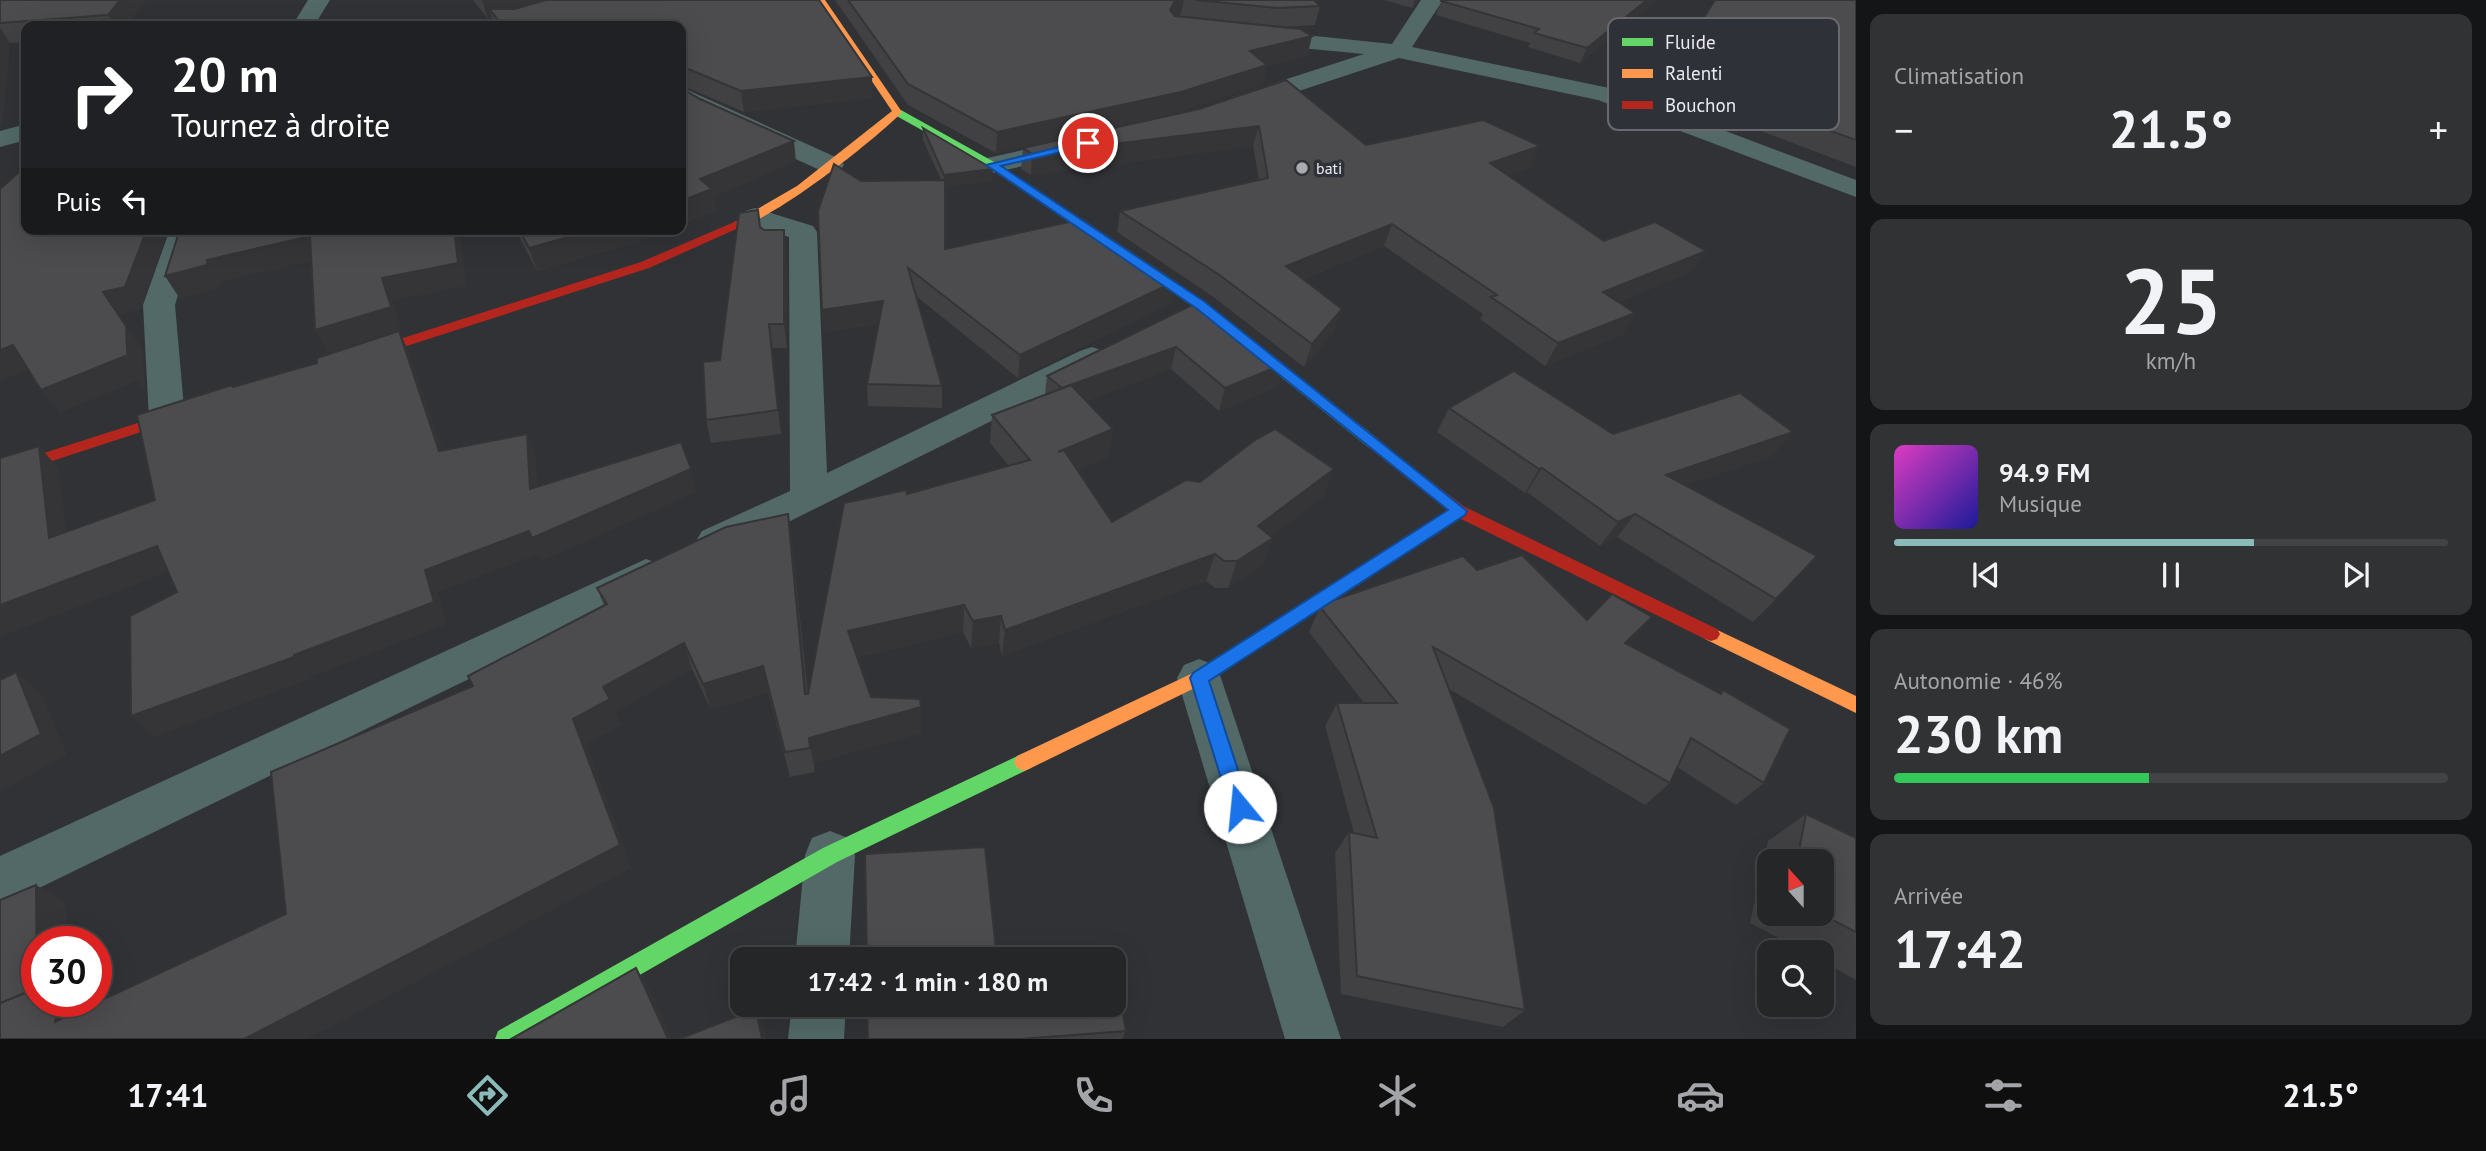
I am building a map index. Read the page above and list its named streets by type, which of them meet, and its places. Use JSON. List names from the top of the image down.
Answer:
{
  "places": ["bati"],
  "legend": ["Fluide", "Ralenti", "Bouchon"],
  "north": "top",
  "page": {
    "tile": [
      "Climatisation",
      ["25", "km/h"],
      ["Autonomie · 46%", "230 km"],
      ["Arrivée", "17:42"]
    ],
    "turn": ["20 m", "Tournez à droite"],
    "heat": ["−", "21.5°", "+"],
    "then": "Puis",
    "song": ["94.9 FM", "Musique"],
    "limit": "30",
    "trip": "17:42 · 1 min · 180 m",
    "tabs": ["17:41", "21.5°"]
  }
}
